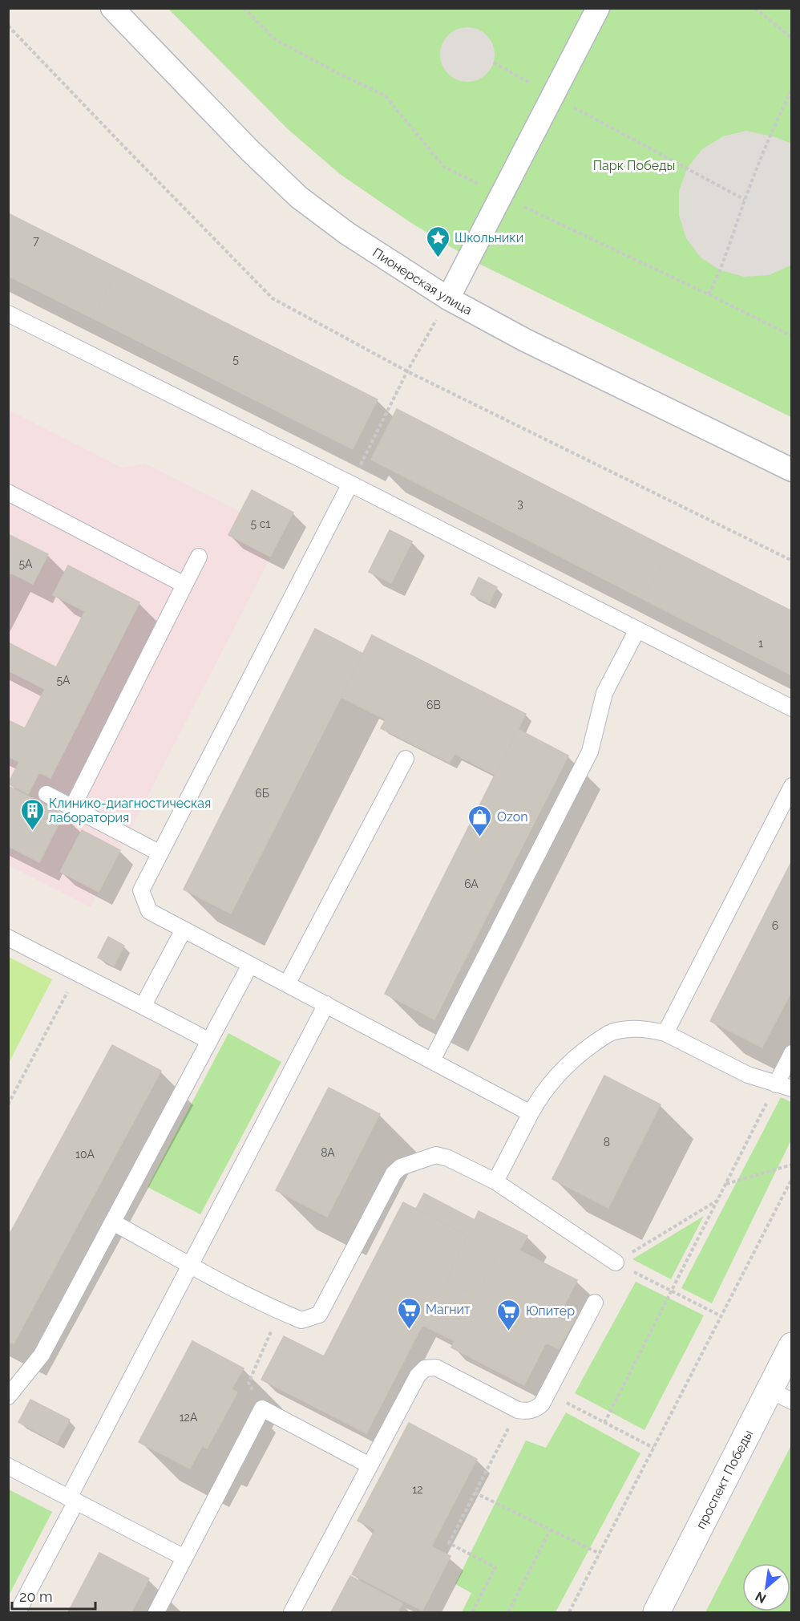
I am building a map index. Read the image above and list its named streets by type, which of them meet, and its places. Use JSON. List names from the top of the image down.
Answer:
{
  "streets": {
    "main road": ["проспект Победы"],
    "street": ["Пионерская улица"]
  },
  "parks": ["Парк Победы"],
  "places": {
    "place": ["Школьники"],
    "building": ["Клинико-диагностическая лаборатория"],
    "shop": ["Ozon"],
    "supermarket": ["Магнит", "Юпитер"]
  },
  "house_numbers": [
    "7",
    "5",
    "3",
    "5 с1",
    "5А",
    "1",
    "5А",
    "6В",
    "6Б",
    "6А",
    "6",
    "8",
    "8А",
    "10А",
    "12А",
    "12"
  ],
  "scale_bar": "20 m",
  "north": "bottom left"
}
